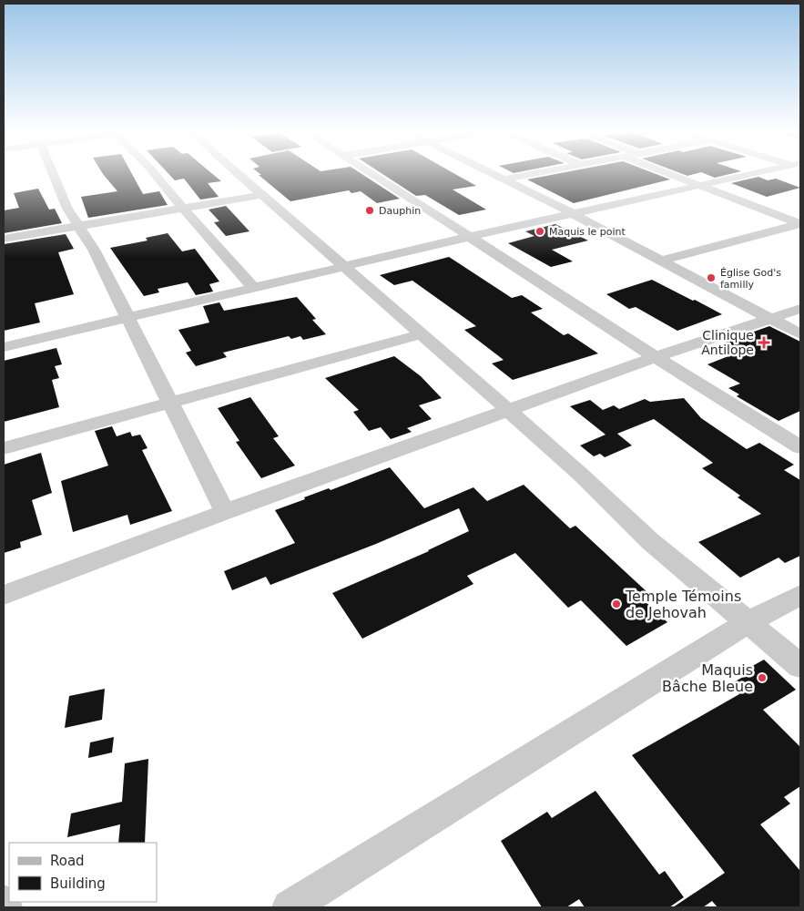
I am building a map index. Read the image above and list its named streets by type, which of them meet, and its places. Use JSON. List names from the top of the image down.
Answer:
{
  "places": {
    "other": [
      "Dauphin",
      "Maquis le point",
      "Église God's familly",
      "Temple Témoins de Jehovah",
      "Maquis Bâche Bleue"
    ],
    "health": ["Clinique Antilope"]
  },
  "legend": ["Road", "Building"]
}
